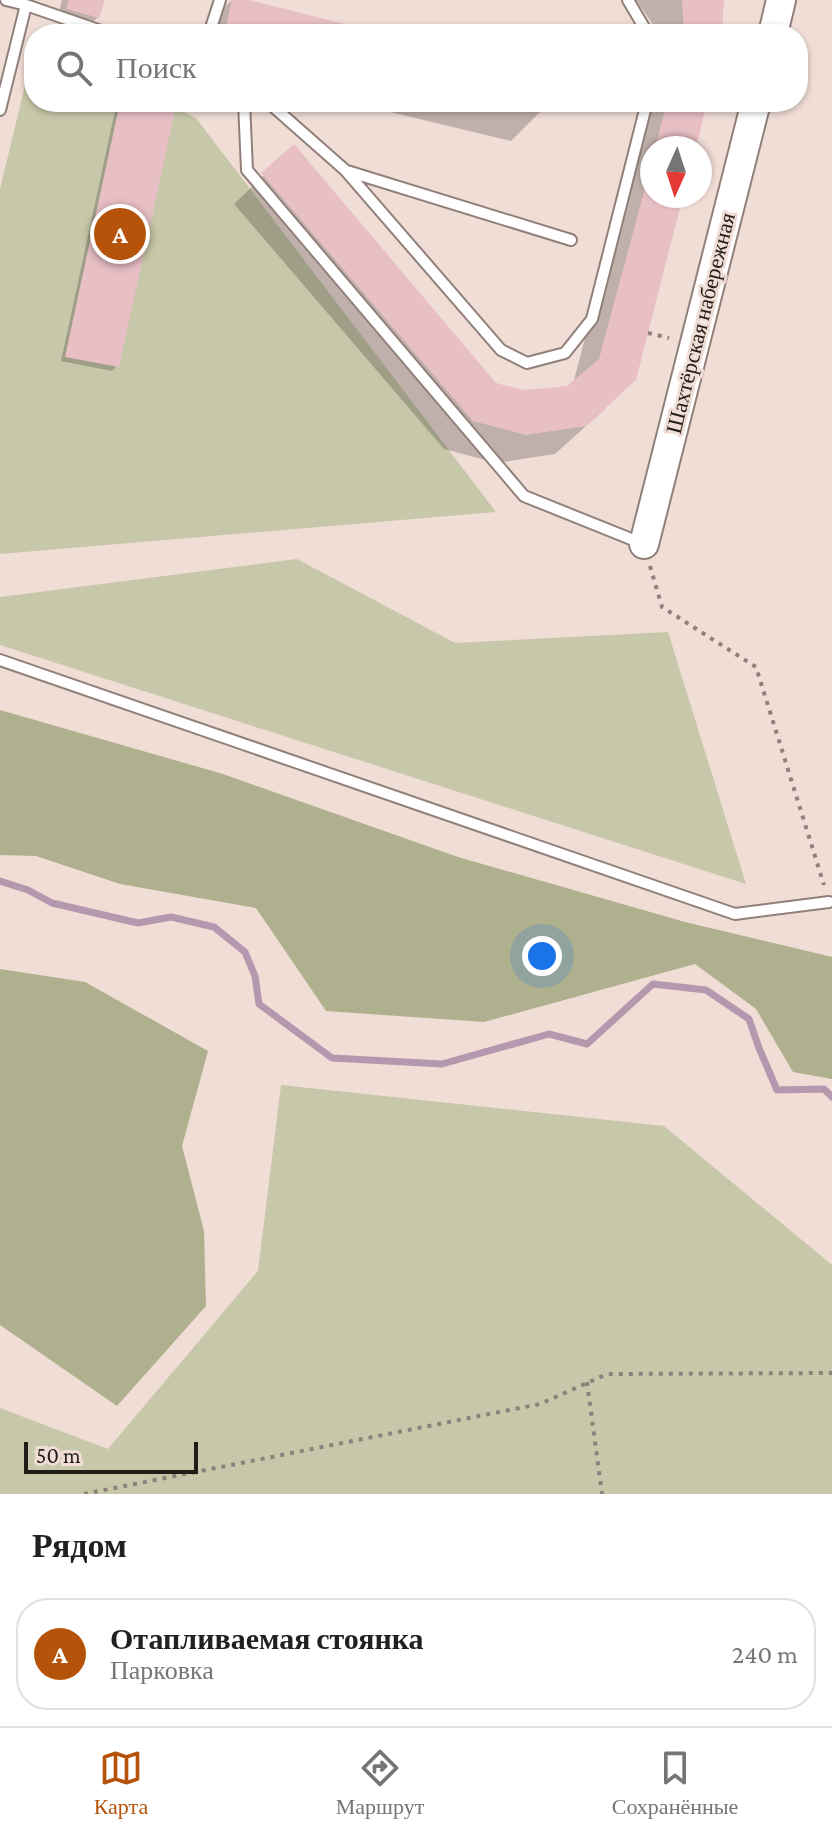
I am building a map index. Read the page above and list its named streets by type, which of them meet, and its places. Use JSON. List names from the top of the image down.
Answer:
{
  "streets": {
    "street": ["Шахтёрская набережная"]
  },
  "scale_bar": "50 m",
  "north": "bottom",
  "page": {
    "search": "Поиск",
    "pins": "A",
    "scale": "50 m",
    "heading": "Рядом",
    "list": [
      {
        "mark": "A",
        "name": "Отапливаемая стоянка",
        "note": "Парковка",
        "value": "240 m"
      }
    ],
    "nav": ["Карта", "Маршрут", "Сохранённые"]
  }
}
